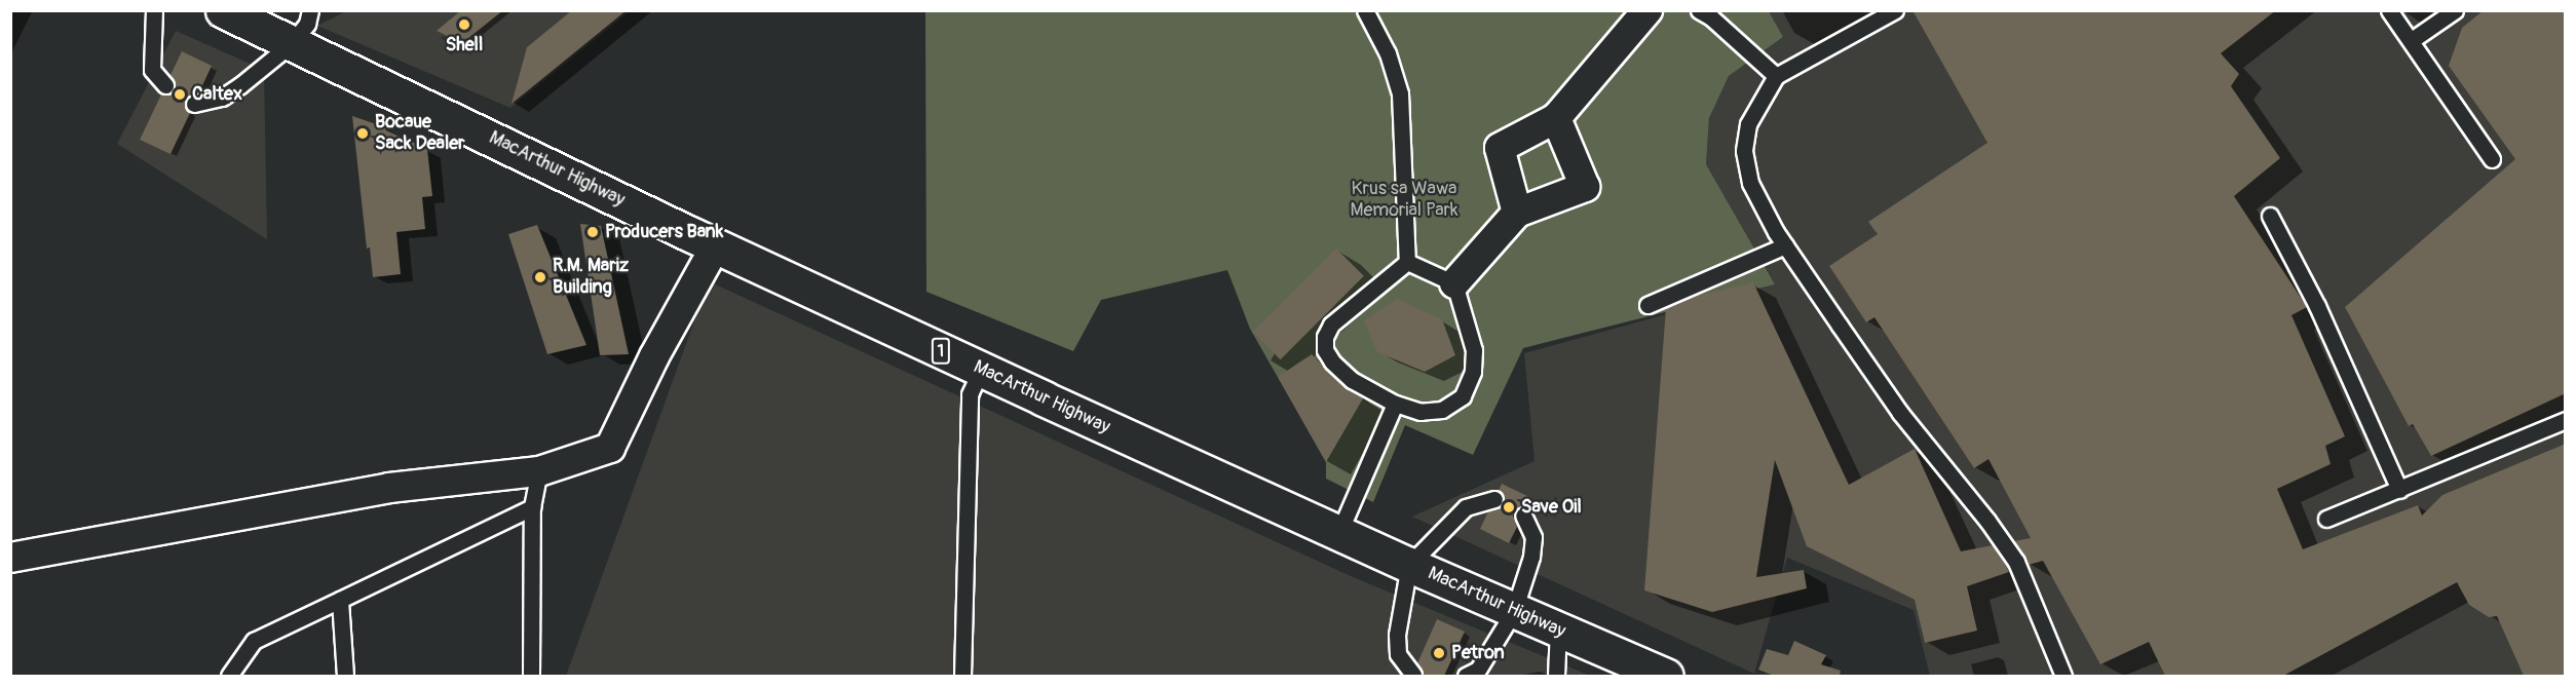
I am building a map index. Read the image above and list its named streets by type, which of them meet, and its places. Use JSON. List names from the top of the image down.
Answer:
{
  "streets": {
    "highway": ["MacArthur Highway", "1"]
  },
  "parks": ["Krus sa Wawa Memorial Park"],
  "places": [
    "Shell",
    "Caltex",
    "Bocaue Sack Dealer",
    "Producers Bank",
    "R.M. Mariz Building",
    "Save Oil",
    "Petron"
  ]
}
